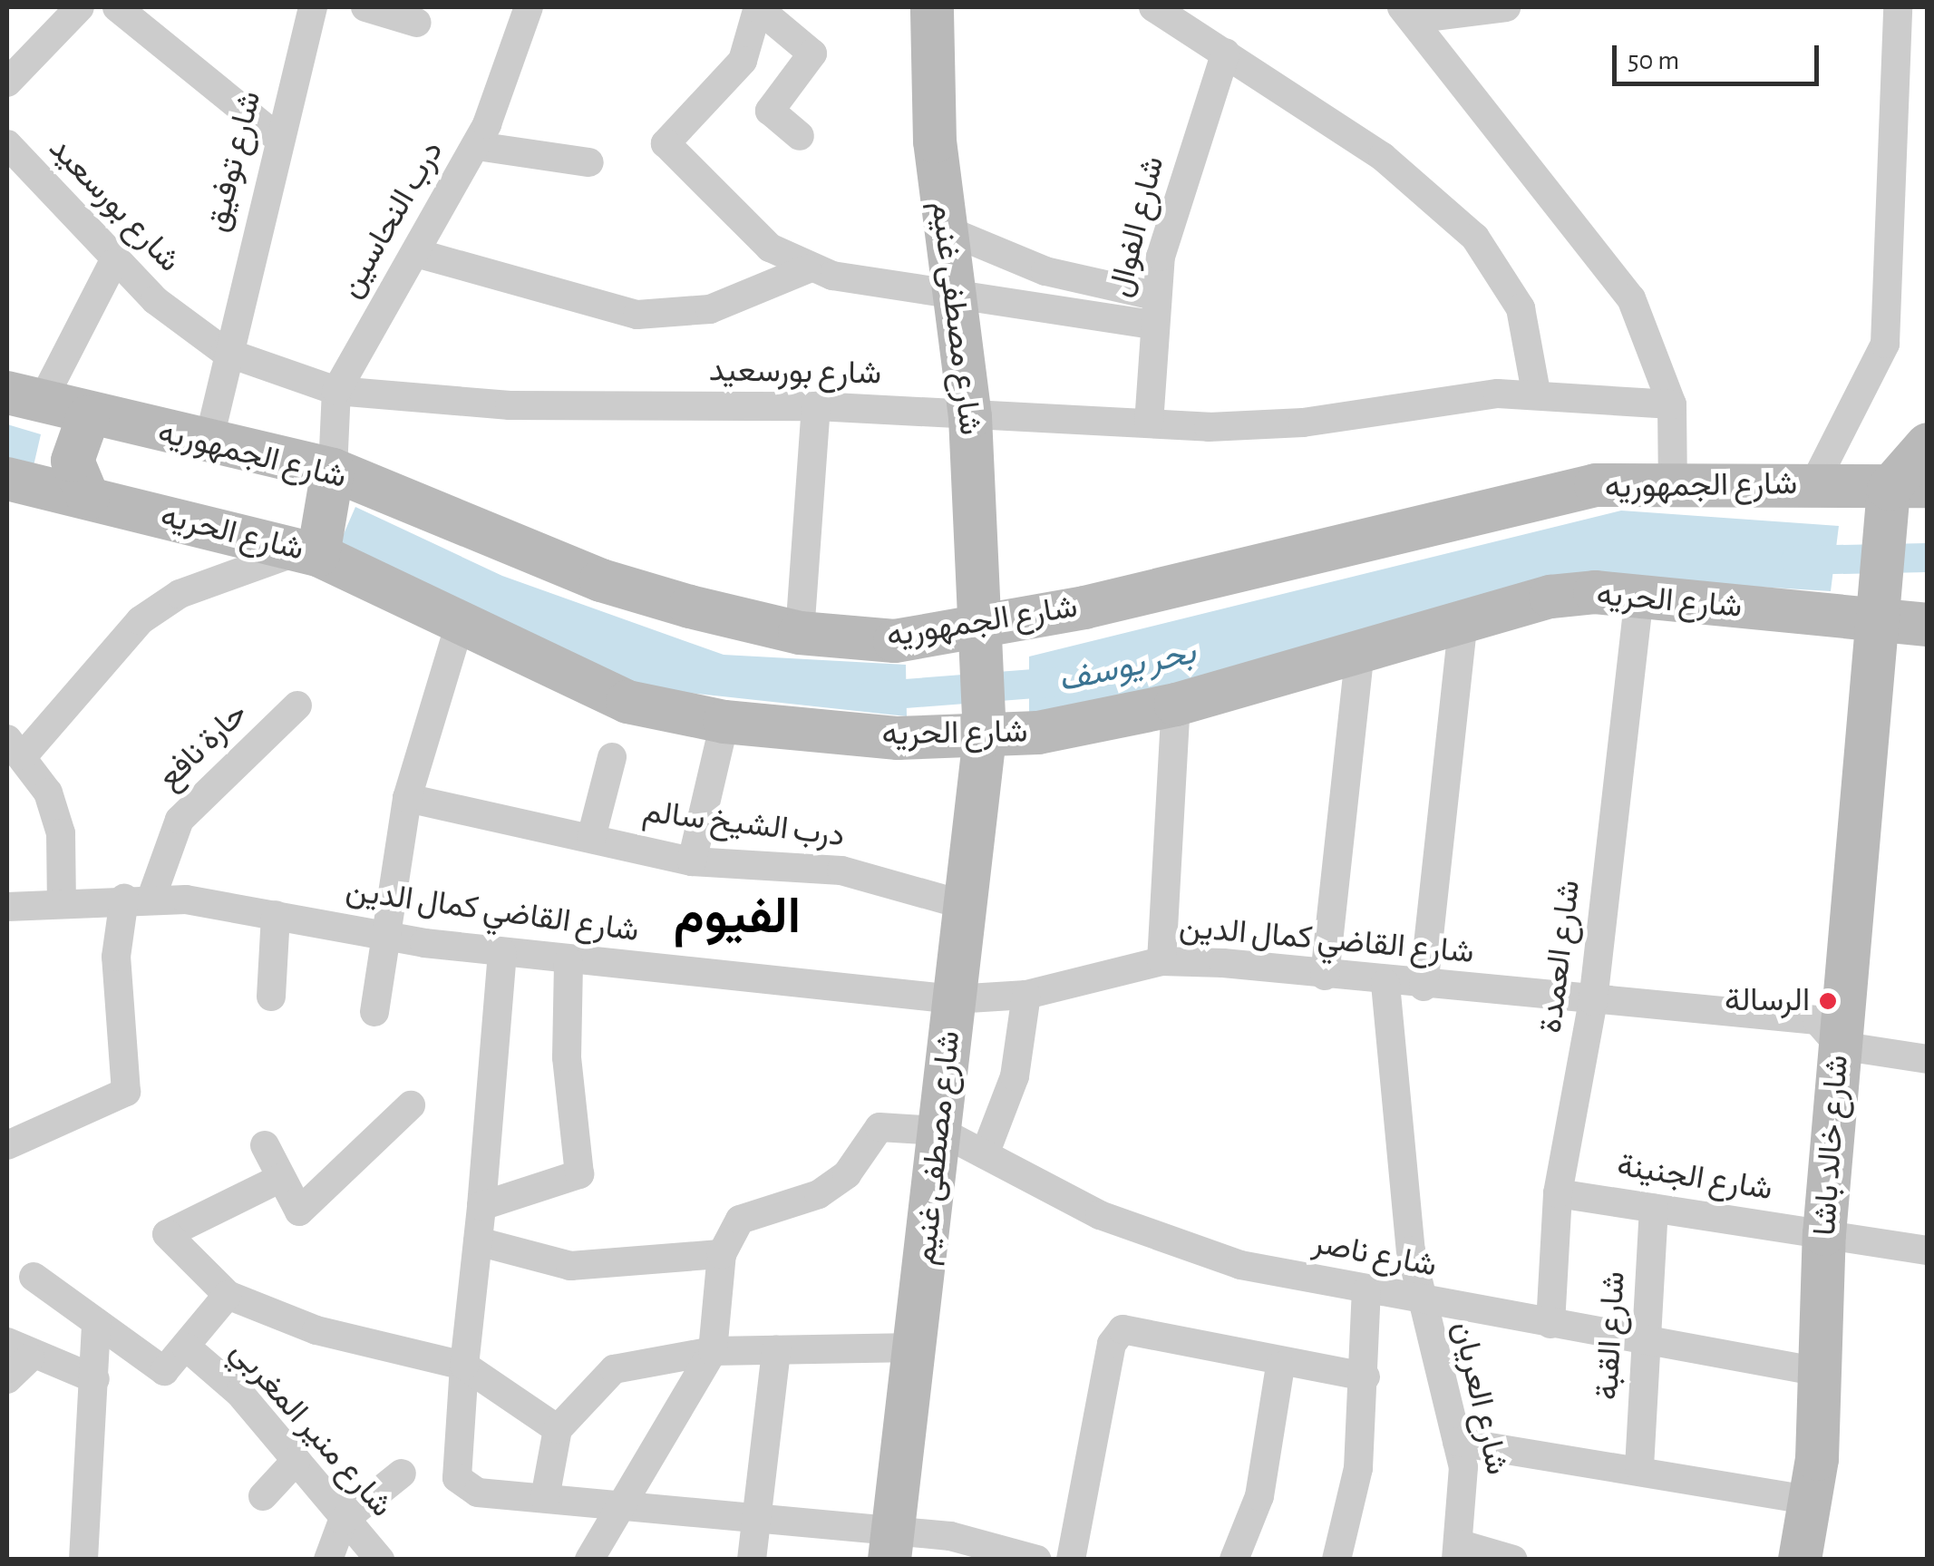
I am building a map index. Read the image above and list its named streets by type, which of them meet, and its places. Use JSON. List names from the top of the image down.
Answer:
{
  "streets": {
    "street": [
      "شارع توفيق",
      "شارع بورسعيد",
      "درب النحاسين",
      "شارع الفوال",
      "شارع مصطفى غنيم",
      "شارع الجمهوريه",
      "شارع الحريه",
      "حارة نافع",
      "درب الشيخ سالم",
      "شارع القاضي كمال الدين",
      "شارع العمدة",
      "شارع خالد باشا",
      "شارع الجنينة",
      "شارع ناصر",
      "شارع القبة",
      "شارع العريان",
      "شارع منير المغربي"
    ]
  },
  "crossings": [
    ["شارع توفيق", "شارع بورسعيد"],
    ["شارع توفيق", "شارع الجمهوريه"],
    ["شارع بورسعيد", "درب النحاسين"],
    ["شارع بورسعيد", "شارع الفوال"],
    ["شارع بورسعيد", "شارع مصطفى غنيم"],
    ["درب النحاسين", "شارع الجمهوريه"],
    ["شارع مصطفى غنيم", "شارع الجمهوريه"],
    ["شارع مصطفى غنيم", "شارع الحريه"],
    ["شارع مصطفى غنيم", "درب الشيخ سالم"],
    ["شارع مصطفى غنيم", "شارع القاضي كمال الدين"],
    ["شارع مصطفى غنيم", "شارع ناصر"],
    ["شارع الجمهوريه", "شارع خالد باشا"],
    ["شارع الحريه", "شارع العمدة"],
    ["شارع الحريه", "شارع خالد باشا"],
    ["حارة نافع", "شارع القاضي كمال الدين"],
    ["شارع القاضي كمال الدين", "شارع العمدة"],
    ["شارع القاضي كمال الدين", "شارع خالد باشا"],
    ["شارع القاضي كمال الدين", "شارع العريان"],
    ["شارع العمدة", "شارع الجنينة"],
    ["شارع العمدة", "شارع ناصر"],
    ["شارع خالد باشا", "شارع الجنينة"],
    ["شارع خالد باشا", "شارع ناصر"],
    ["شارع الجنينة", "شارع القبة"],
    ["شارع ناصر", "شارع القبة"],
    ["شارع ناصر", "شارع العريان"]
  ],
  "districts": ["الفيوم"],
  "water": ["بحر يوسف"],
  "places": ["الرسالة"],
  "scale_bar": "50 m"
}
